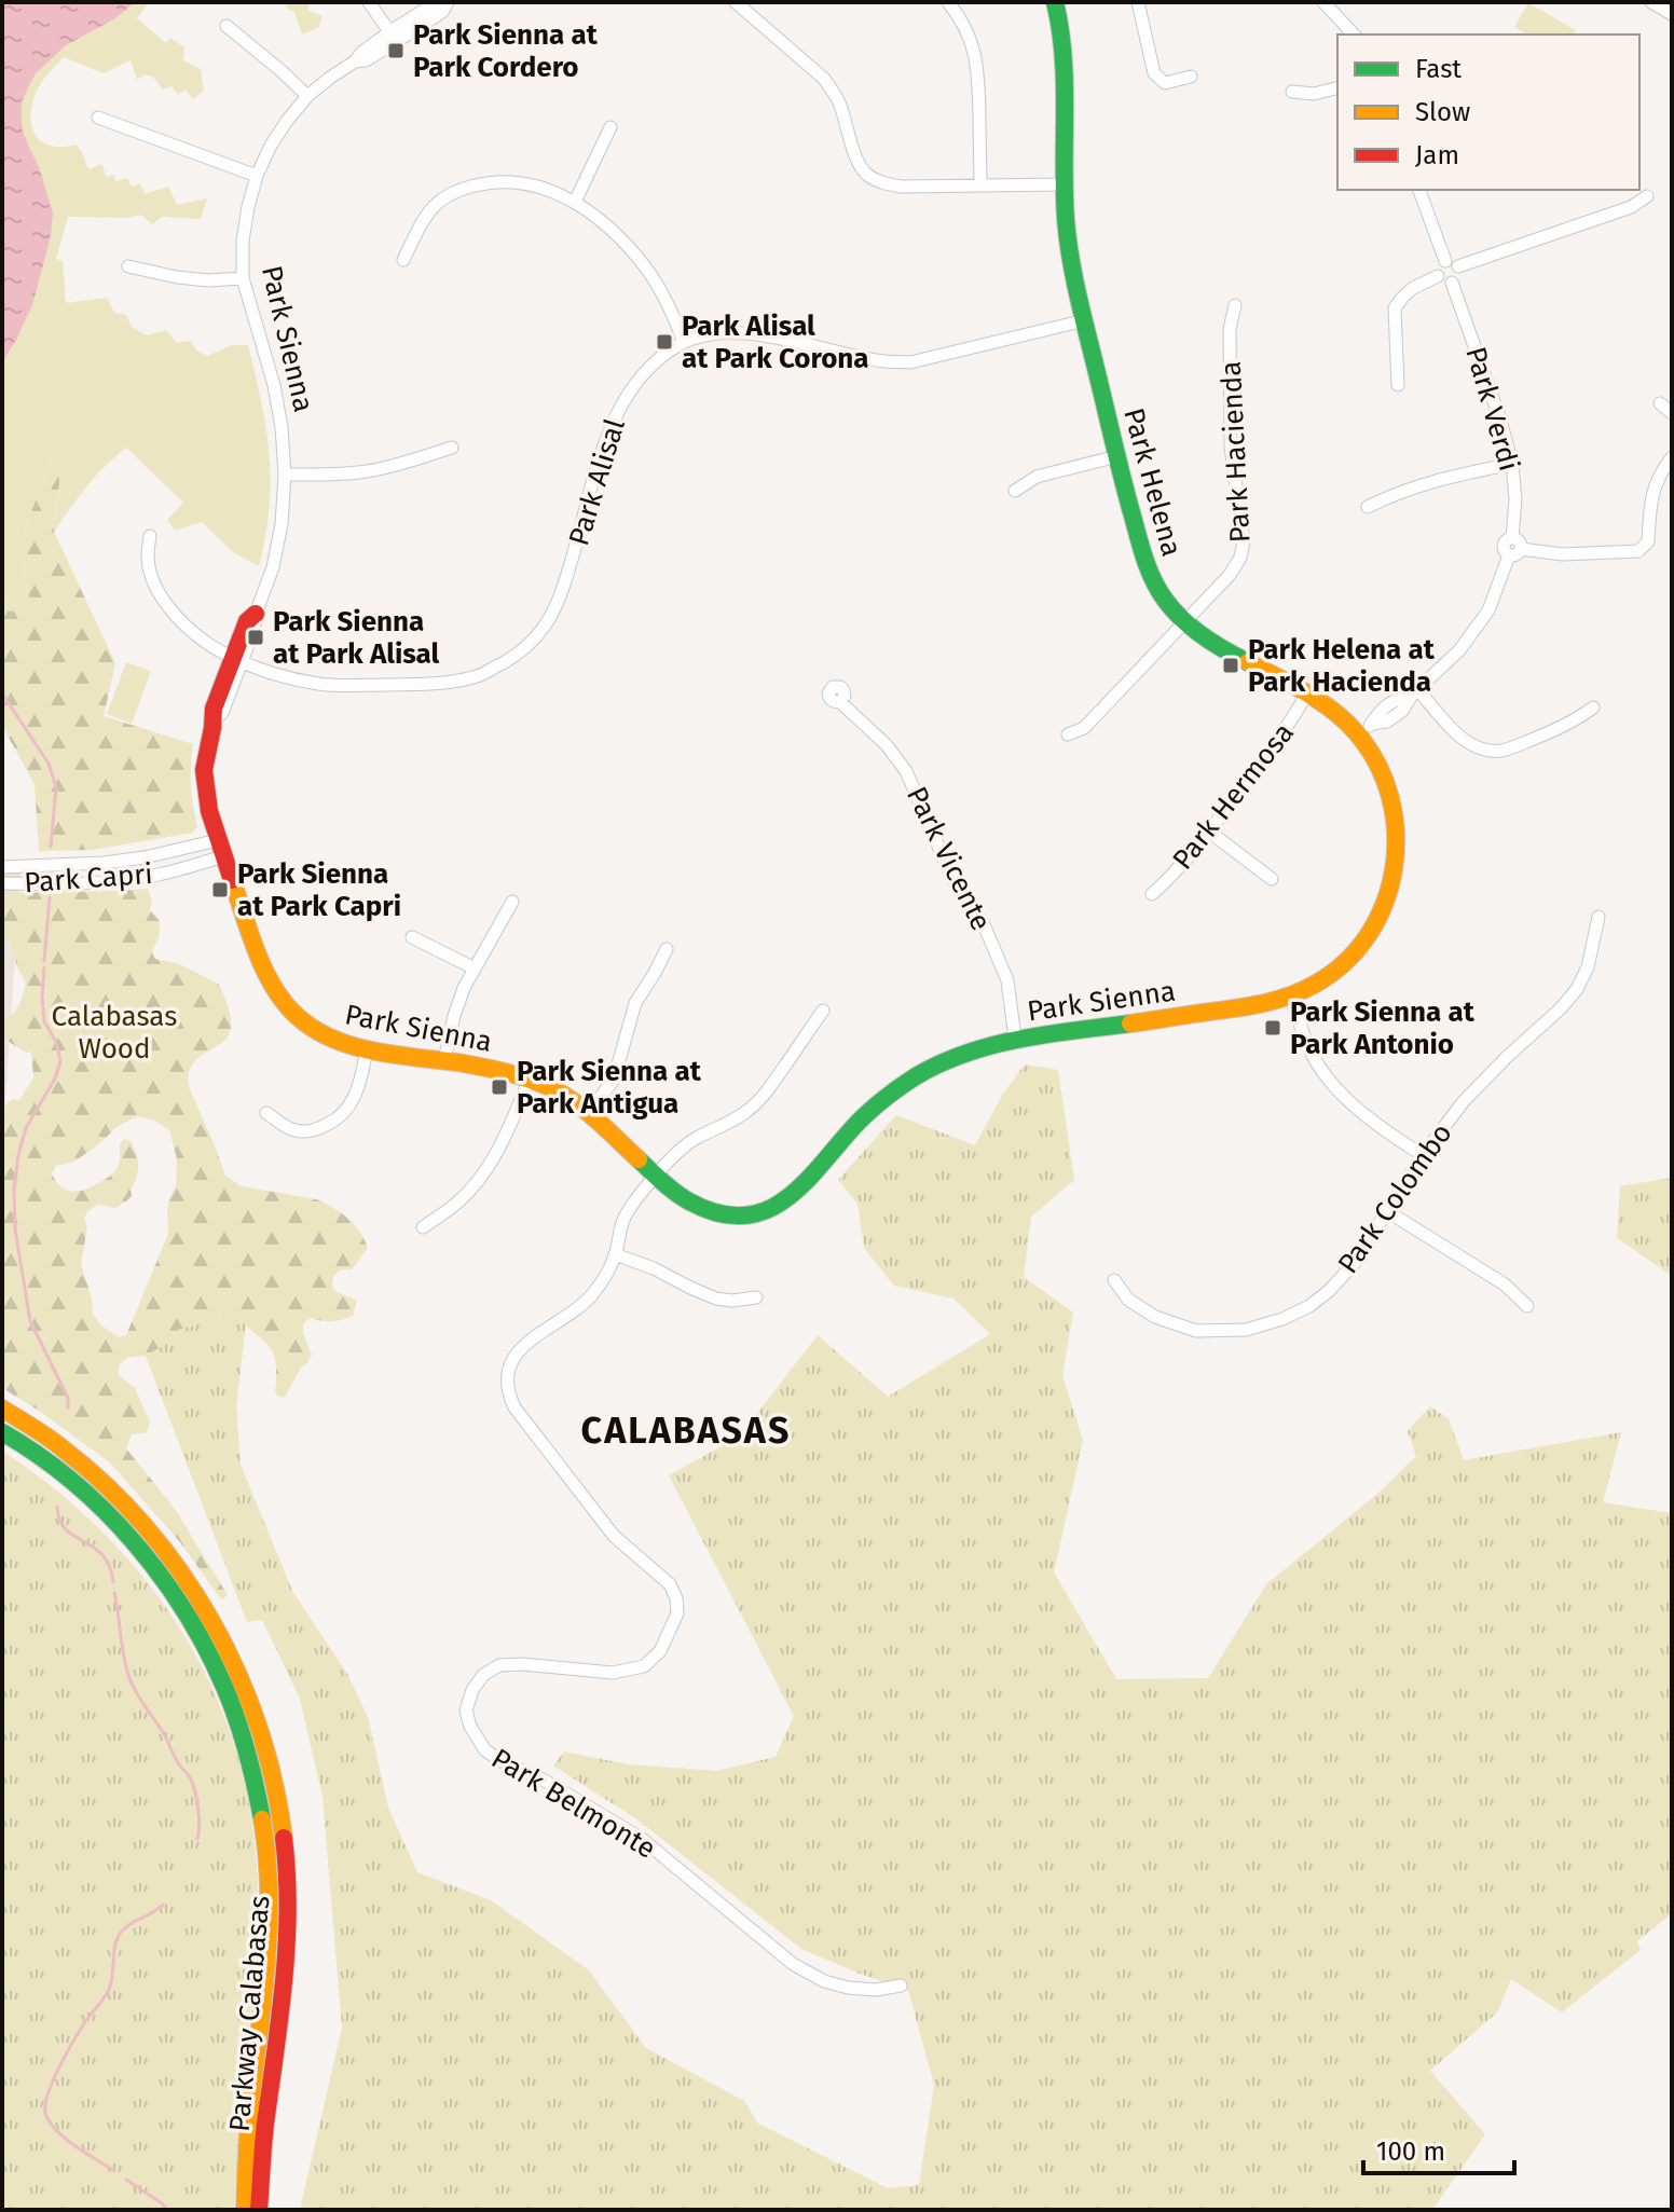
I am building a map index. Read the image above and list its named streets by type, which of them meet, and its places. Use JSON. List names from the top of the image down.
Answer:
{
  "streets": {
    "street": [
      "Park Sienna",
      "Park Verdi",
      "Park Hacienda",
      "Park Alisal",
      "Park Helena",
      "Park Hermosa",
      "Park Vicente",
      "Park Capri",
      "Park Colombo",
      "Park Belmonte",
      "Parkway Calabasas"
    ]
  },
  "crossings": [
    ["Park Sienna", "Park Alisal"],
    ["Park Sienna", "Park Helena"],
    ["Park Sienna", "Park Vicente"],
    ["Park Sienna", "Park Capri"],
    ["Park Sienna", "Park Belmonte"],
    ["Park Verdi", "Park Helena"],
    ["Park Hacienda", "Park Helena"],
    ["Park Alisal", "Park Helena"],
    ["Park Helena", "Park Hermosa"]
  ],
  "districts": ["CALABASAS"],
  "parks": ["Calabasas Wood"],
  "places": {
    "transit": [
      "Park Sienna at Park Cordero",
      "Park Alisal at Park Corona",
      "Park Sienna at Park Alisal",
      "Park Helena at Park Hacienda",
      "Park Sienna at Park Capri",
      "Park Sienna at Park Antonio",
      "Park Sienna at Park Antigua"
    ]
  },
  "legend": ["Fast", "Slow", "Jam"],
  "scale_bar": "100 m"
}
